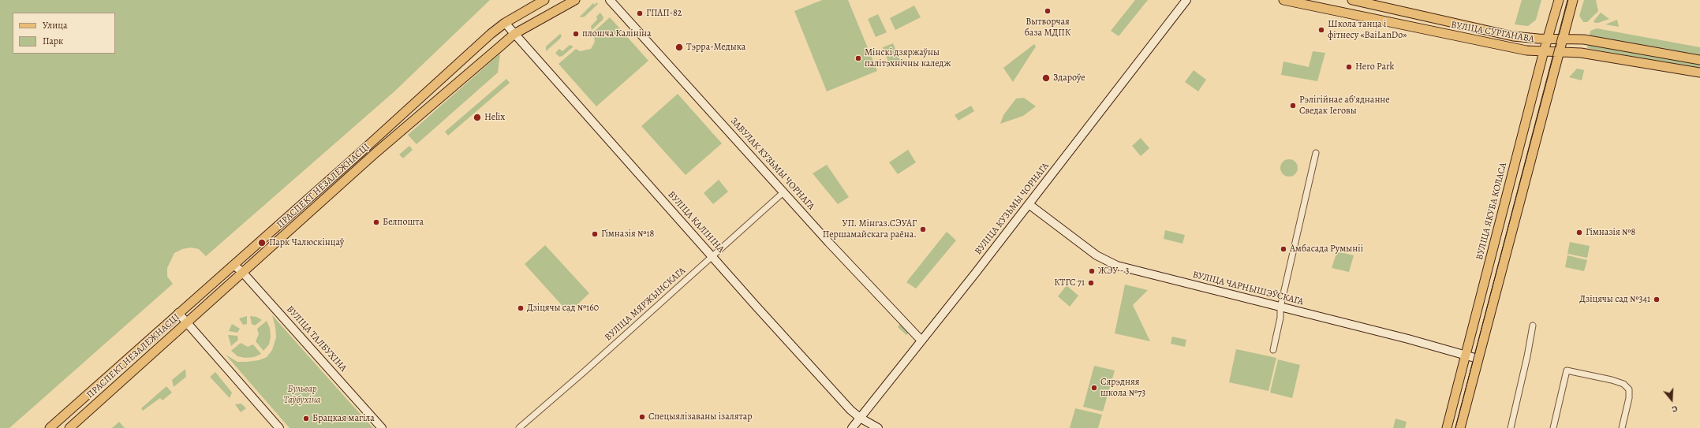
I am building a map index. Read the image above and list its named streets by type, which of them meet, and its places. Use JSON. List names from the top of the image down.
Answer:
{
  "streets": {
    "main road": [
      "ВУЛІЦА СУРГАНАВА",
      "ЗАВУЛАК КУЗЬМЫ ЧОРНАГА",
      "ПРАСПЕКТ НЕЗАЛЕЖНАСЦІ",
      "ВУЛІЦА КУЗЬМЫ ЧОРНАГА",
      "ВУЛІЦА ЯКУБА КОЛАСА",
      "ВУЛІЦА КАЛІНІНА",
      "ВУЛІЦА ЧАРНЫШЭЎСКАГА",
      "ВУЛІЦА ТАЛБУХІНА"
    ],
    "street": ["ВУЛІЦА МЯРЖЫНСКАГА"]
  },
  "crossings": [
    ["ВУЛІЦА СУРГАНАВА", "ВУЛІЦА ЯКУБА КОЛАСА"],
    ["ЗАВУЛАК КУЗЬМЫ ЧОРНАГА", "ВУЛІЦА КУЗЬМЫ ЧОРНАГА"],
    ["ЗАВУЛАК КУЗЬМЫ ЧОРНАГА", "ВУЛІЦА МЯРЖЫНСКАГА"],
    ["ПРАСПЕКТ НЕЗАЛЕЖНАСЦІ", "ВУЛІЦА КАЛІНІНА"],
    ["ПРАСПЕКТ НЕЗАЛЕЖНАСЦІ", "ВУЛІЦА ТАЛБУХІНА"],
    ["ВУЛІЦА КУЗЬМЫ ЧОРНАГА", "ВУЛІЦА КАЛІНІНА"],
    ["ВУЛІЦА КУЗЬМЫ ЧОРНАГА", "ВУЛІЦА ЧАРНЫШЭЎСКАГА"],
    ["ВУЛІЦА ЯКУБА КОЛАСА", "ВУЛІЦА ЧАРНЫШЭЎСКАГА"],
    ["ВУЛІЦА КАЛІНІНА", "ВУЛІЦА МЯРЖЫНСКАГА"]
  ],
  "parks": ["Бульвар Таўбухіна"],
  "places": [
    "Вытворчая база МДПК",
    "ГПАП-82",
    "Школа танца і фітнесу «BaiLanDo»",
    "плошча Калініна",
    "Тэрра-Медыка",
    "Мінскі дзяржаўны палітэхнічны каледж",
    "Hero Park",
    "Здароўе",
    "Рэлігійнае абʼяднанне Сведак Іеговы",
    "Helix",
    "Белпошта",
    "УП. Мінгаз.СЭУАГ Першамайскага раёна.",
    "Гімназія №8",
    "Гімназія №18",
    "Парк Чалюскінцаў",
    "Амбасада Румыніі",
    "ЖЭУ - 3",
    "КТГС 71",
    "Дзіцячы сад №341",
    "Дзіцячы сад №160",
    "Сярэдняя школа №73",
    "Спецыялізаваны ізалятар",
    "Брацкая магіла"
  ],
  "legend": ["Улица", "Парк"],
  "north": "bottom"
}
